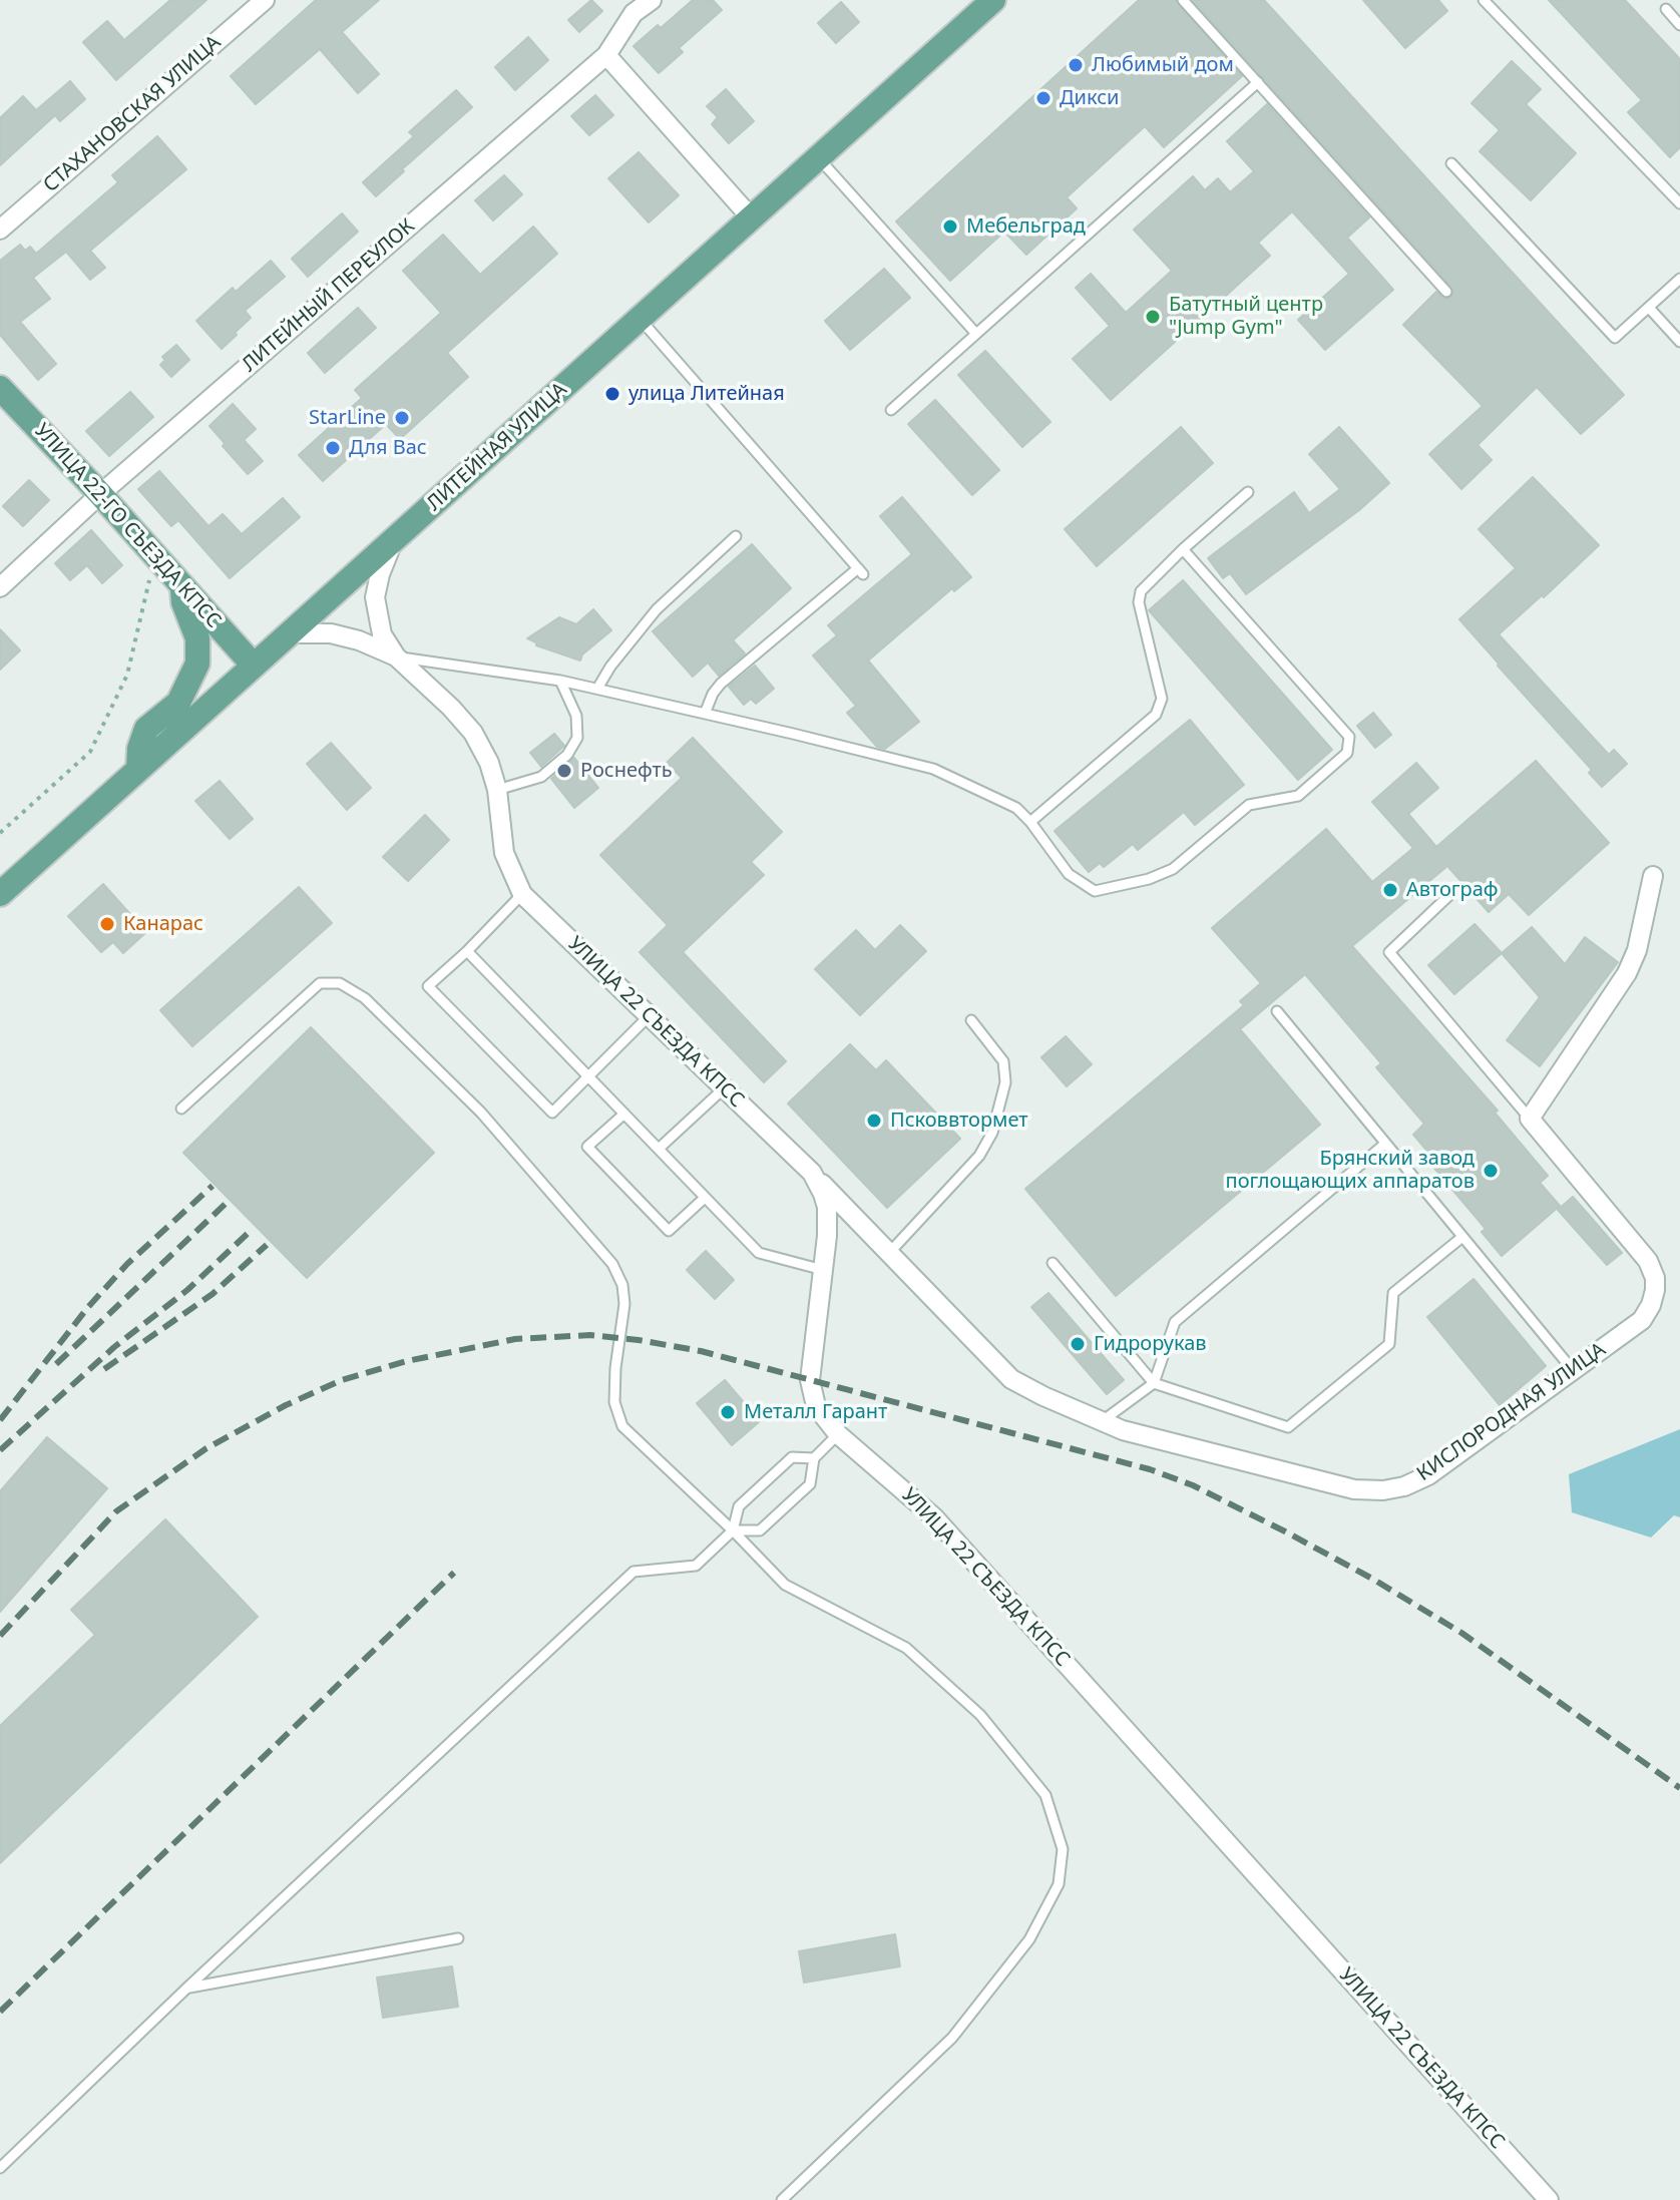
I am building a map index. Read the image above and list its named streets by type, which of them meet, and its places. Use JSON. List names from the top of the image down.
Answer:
{
  "streets": {
    "main road": ["ЛИТЕЙНАЯ УЛИЦА", "УЛИЦА 22-ГО СЪЕЗДА КПСС"],
    "street": [
      "СТАХАНОВСКАЯ УЛИЦА",
      "ЛИТЕЙНЫЙ ПЕРЕУЛОК",
      "УЛИЦА 22 СЪЕЗДА КПСС",
      "КИСЛОРОДНАЯ УЛИЦА"
    ]
  },
  "crossings": [
    ["ЛИТЕЙНЫЙ ПЕРЕУЛОК", "УЛИЦА 22-ГО СЪЕЗДА КПСС"],
    ["ЛИТЕЙНАЯ УЛИЦА", "УЛИЦА 22-ГО СЪЕЗДА КПСС"],
    ["ЛИТЕЙНАЯ УЛИЦА", "УЛИЦА 22 СЪЕЗДА КПСС"],
    ["УЛИЦА 22 СЪЕЗДА КПСС", "КИСЛОРОДНАЯ УЛИЦА"]
  ],
  "places": [
    "Любимый дом",
    "Дикси",
    "Мебельград",
    "Батутный центр \"Jump Gym\"",
    "улица Литейная",
    "StarLine",
    "Для Вас",
    "Роснефть",
    "Автограф",
    "Канарас",
    "Псковвтормет",
    "Брянский завод поглощающих аппаратов",
    "Гидрорукав",
    "Металл Гарант"
  ]
}
